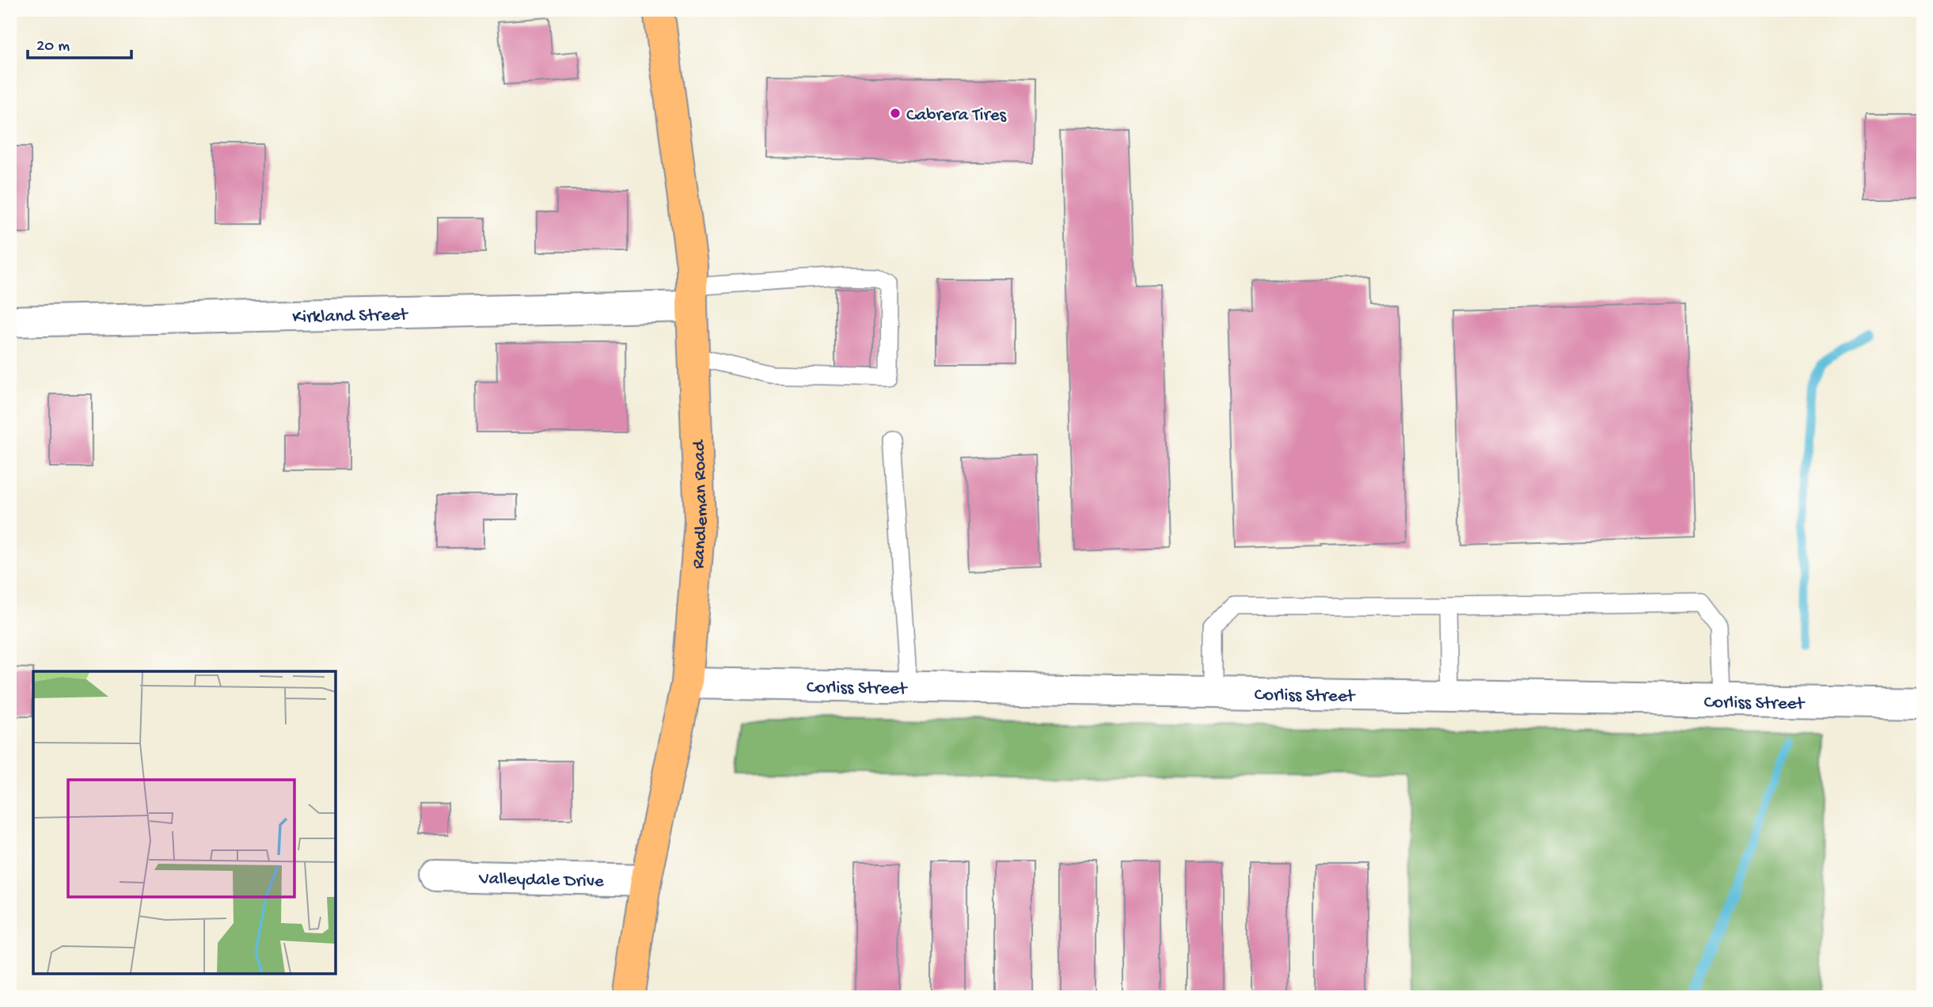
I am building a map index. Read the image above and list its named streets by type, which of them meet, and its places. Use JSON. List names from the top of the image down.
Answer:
{
  "streets": {
    "main road": ["Randleman Road"],
    "street": ["Kirkland Street", "Corliss Street", "Valleydale Drive"]
  },
  "crossings": [
    ["Kirkland Street", "Randleman Road"],
    ["Randleman Road", "Corliss Street"],
    ["Randleman Road", "Valleydale Drive"]
  ],
  "places": ["Cabrera Tires"],
  "scale_bar": "20 m"
}
